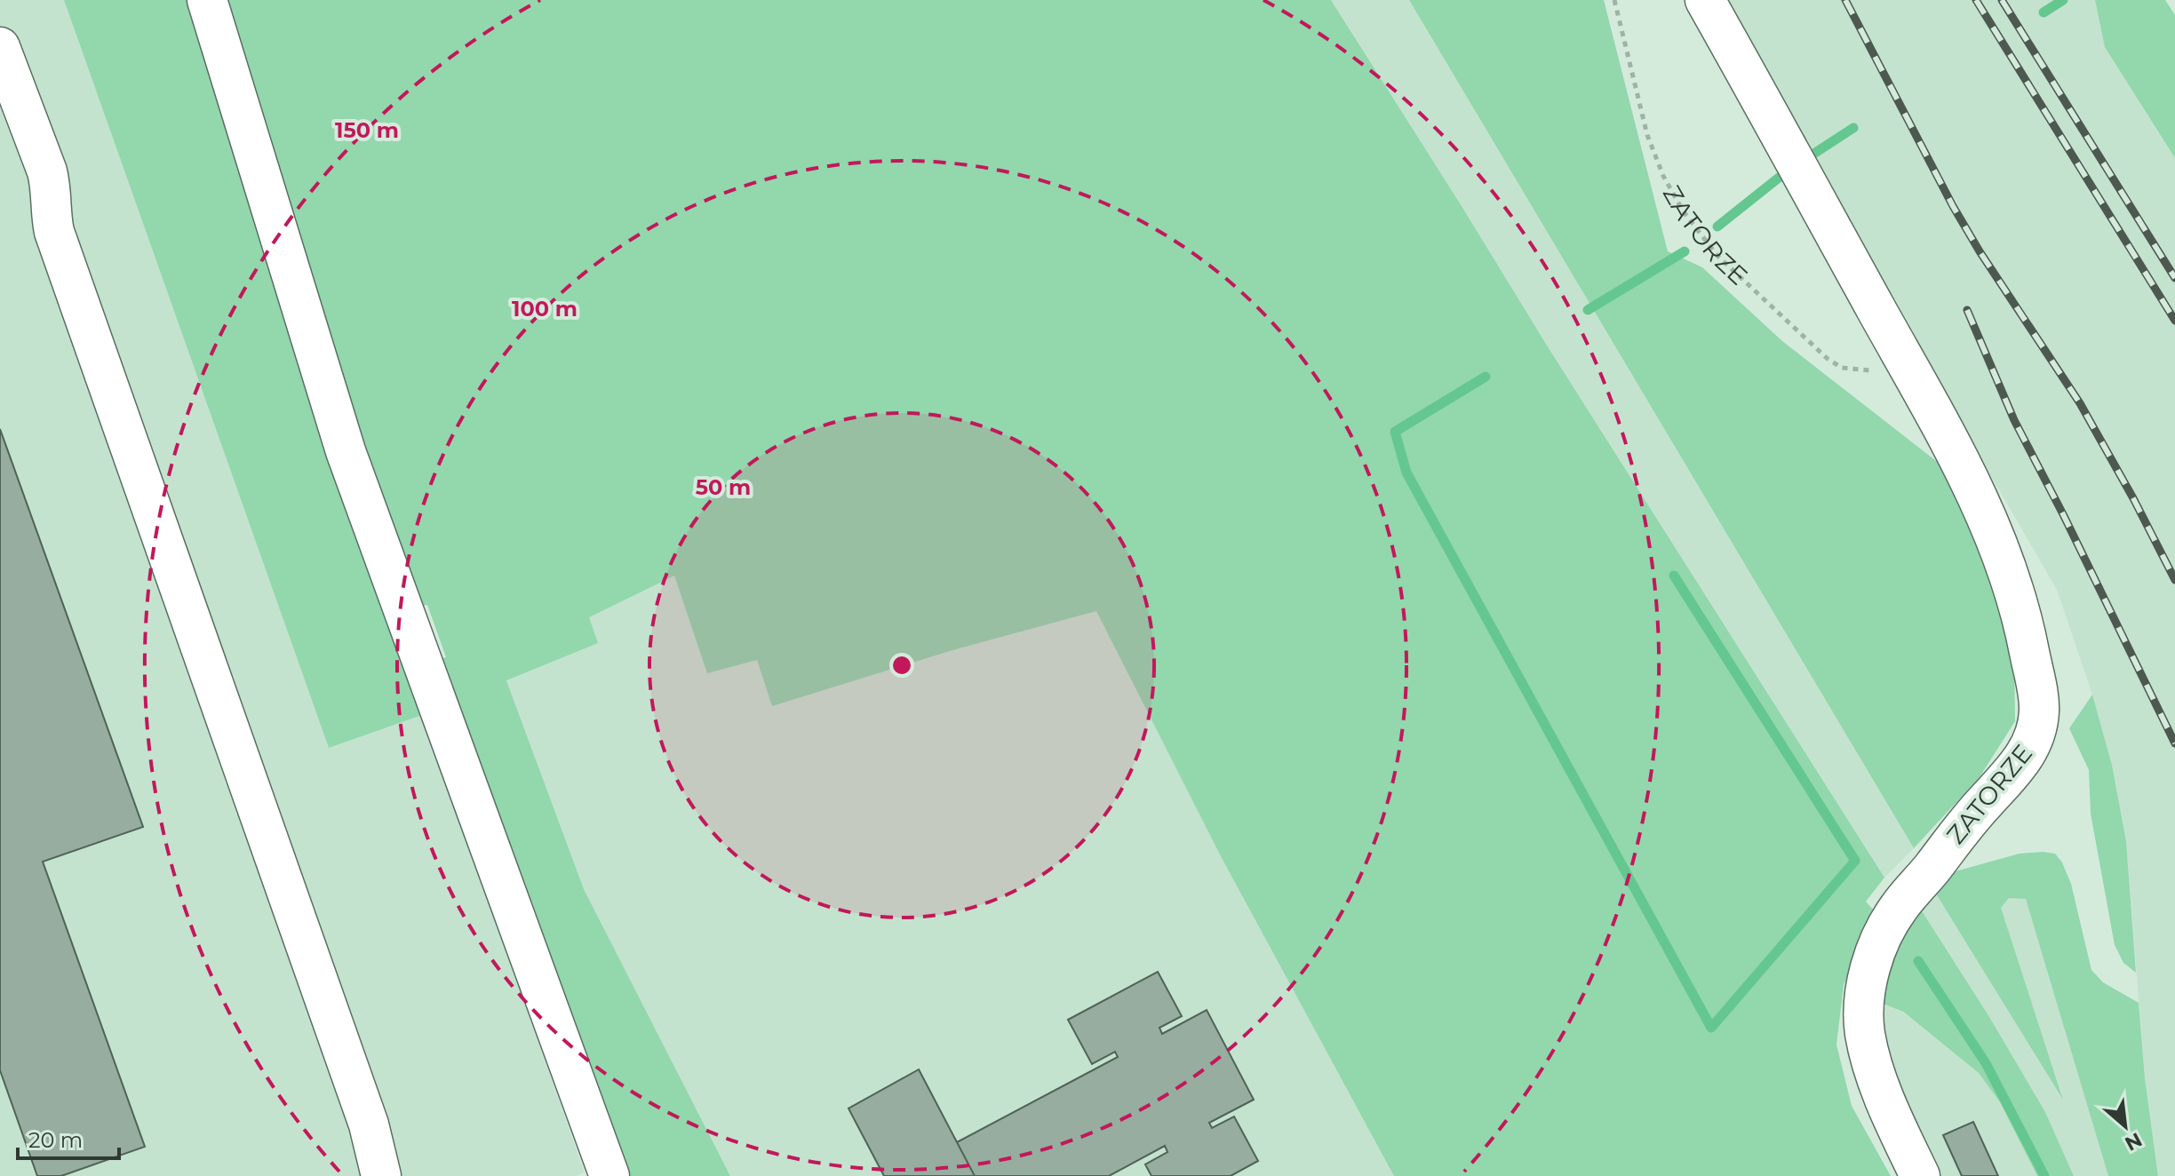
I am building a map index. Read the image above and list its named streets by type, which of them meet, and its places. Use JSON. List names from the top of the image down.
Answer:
{
  "streets": {
    "street": ["ZATORZE"]
  },
  "scale_bar": "20 m",
  "north": "bottom right",
  "rings": ["150 m", "100 m", "50 m"]
}
